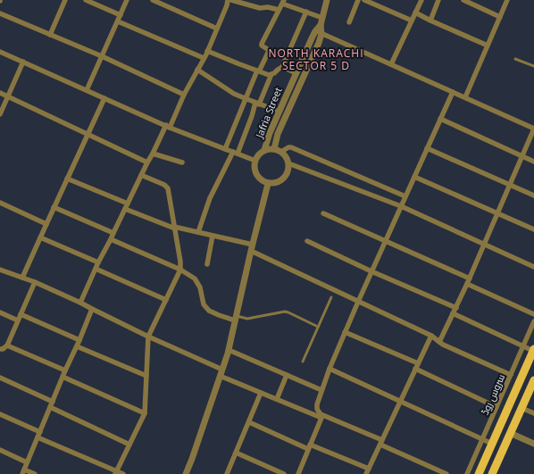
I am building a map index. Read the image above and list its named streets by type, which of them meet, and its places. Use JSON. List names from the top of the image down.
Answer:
{
  "streets": {
    "street": ["Jafria Street", "سروس روڈ"]
  },
  "districts": ["NORTH KARACHI SECTOR 5 D"]
}
